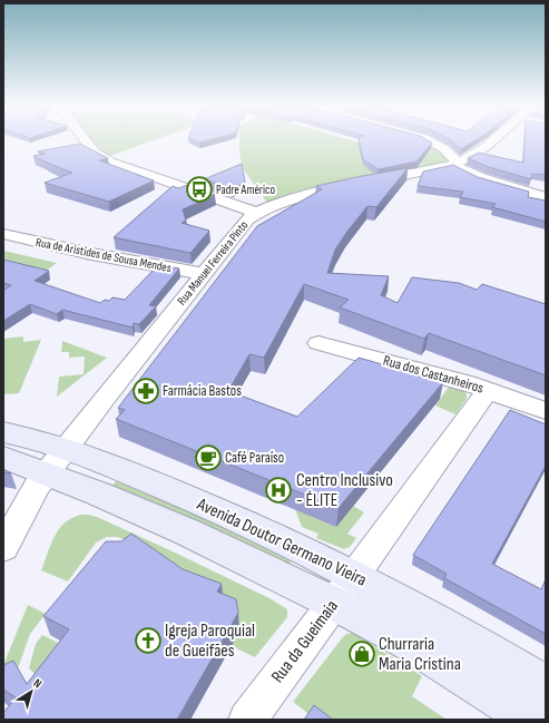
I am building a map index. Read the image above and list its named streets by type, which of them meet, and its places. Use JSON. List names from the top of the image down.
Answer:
{
  "streets": {
    "main road": ["Avenida Doutor Germano Vieira"],
    "street": [
      "Rua de Aristides de Sousa Mendes",
      "Rua Manuel Ferreira Pinto",
      "Rua dos Castanheiros",
      "Rua da Gueimaia"
    ]
  },
  "crossings": [
    ["Rua de Aristides de Sousa Mendes", "Rua Manuel Ferreira Pinto"],
    ["Rua Manuel Ferreira Pinto", "Avenida Doutor Germano Vieira"],
    ["Rua dos Castanheiros", "Rua da Gueimaia"],
    ["Avenida Doutor Germano Vieira", "Rua da Gueimaia"]
  ],
  "places": {
    "bus stop": ["Padre Américo"],
    "pharmacy": ["Farmácia Bastos"],
    "cafe": ["Café Paraíso"],
    "hospital": ["Centro Inclusivo - ÉLITE"],
    "church": ["Igreja Paroquial de Gueifães"],
    "shop": ["Churraria Maria Cristina"]
  },
  "north": "top right"
}
